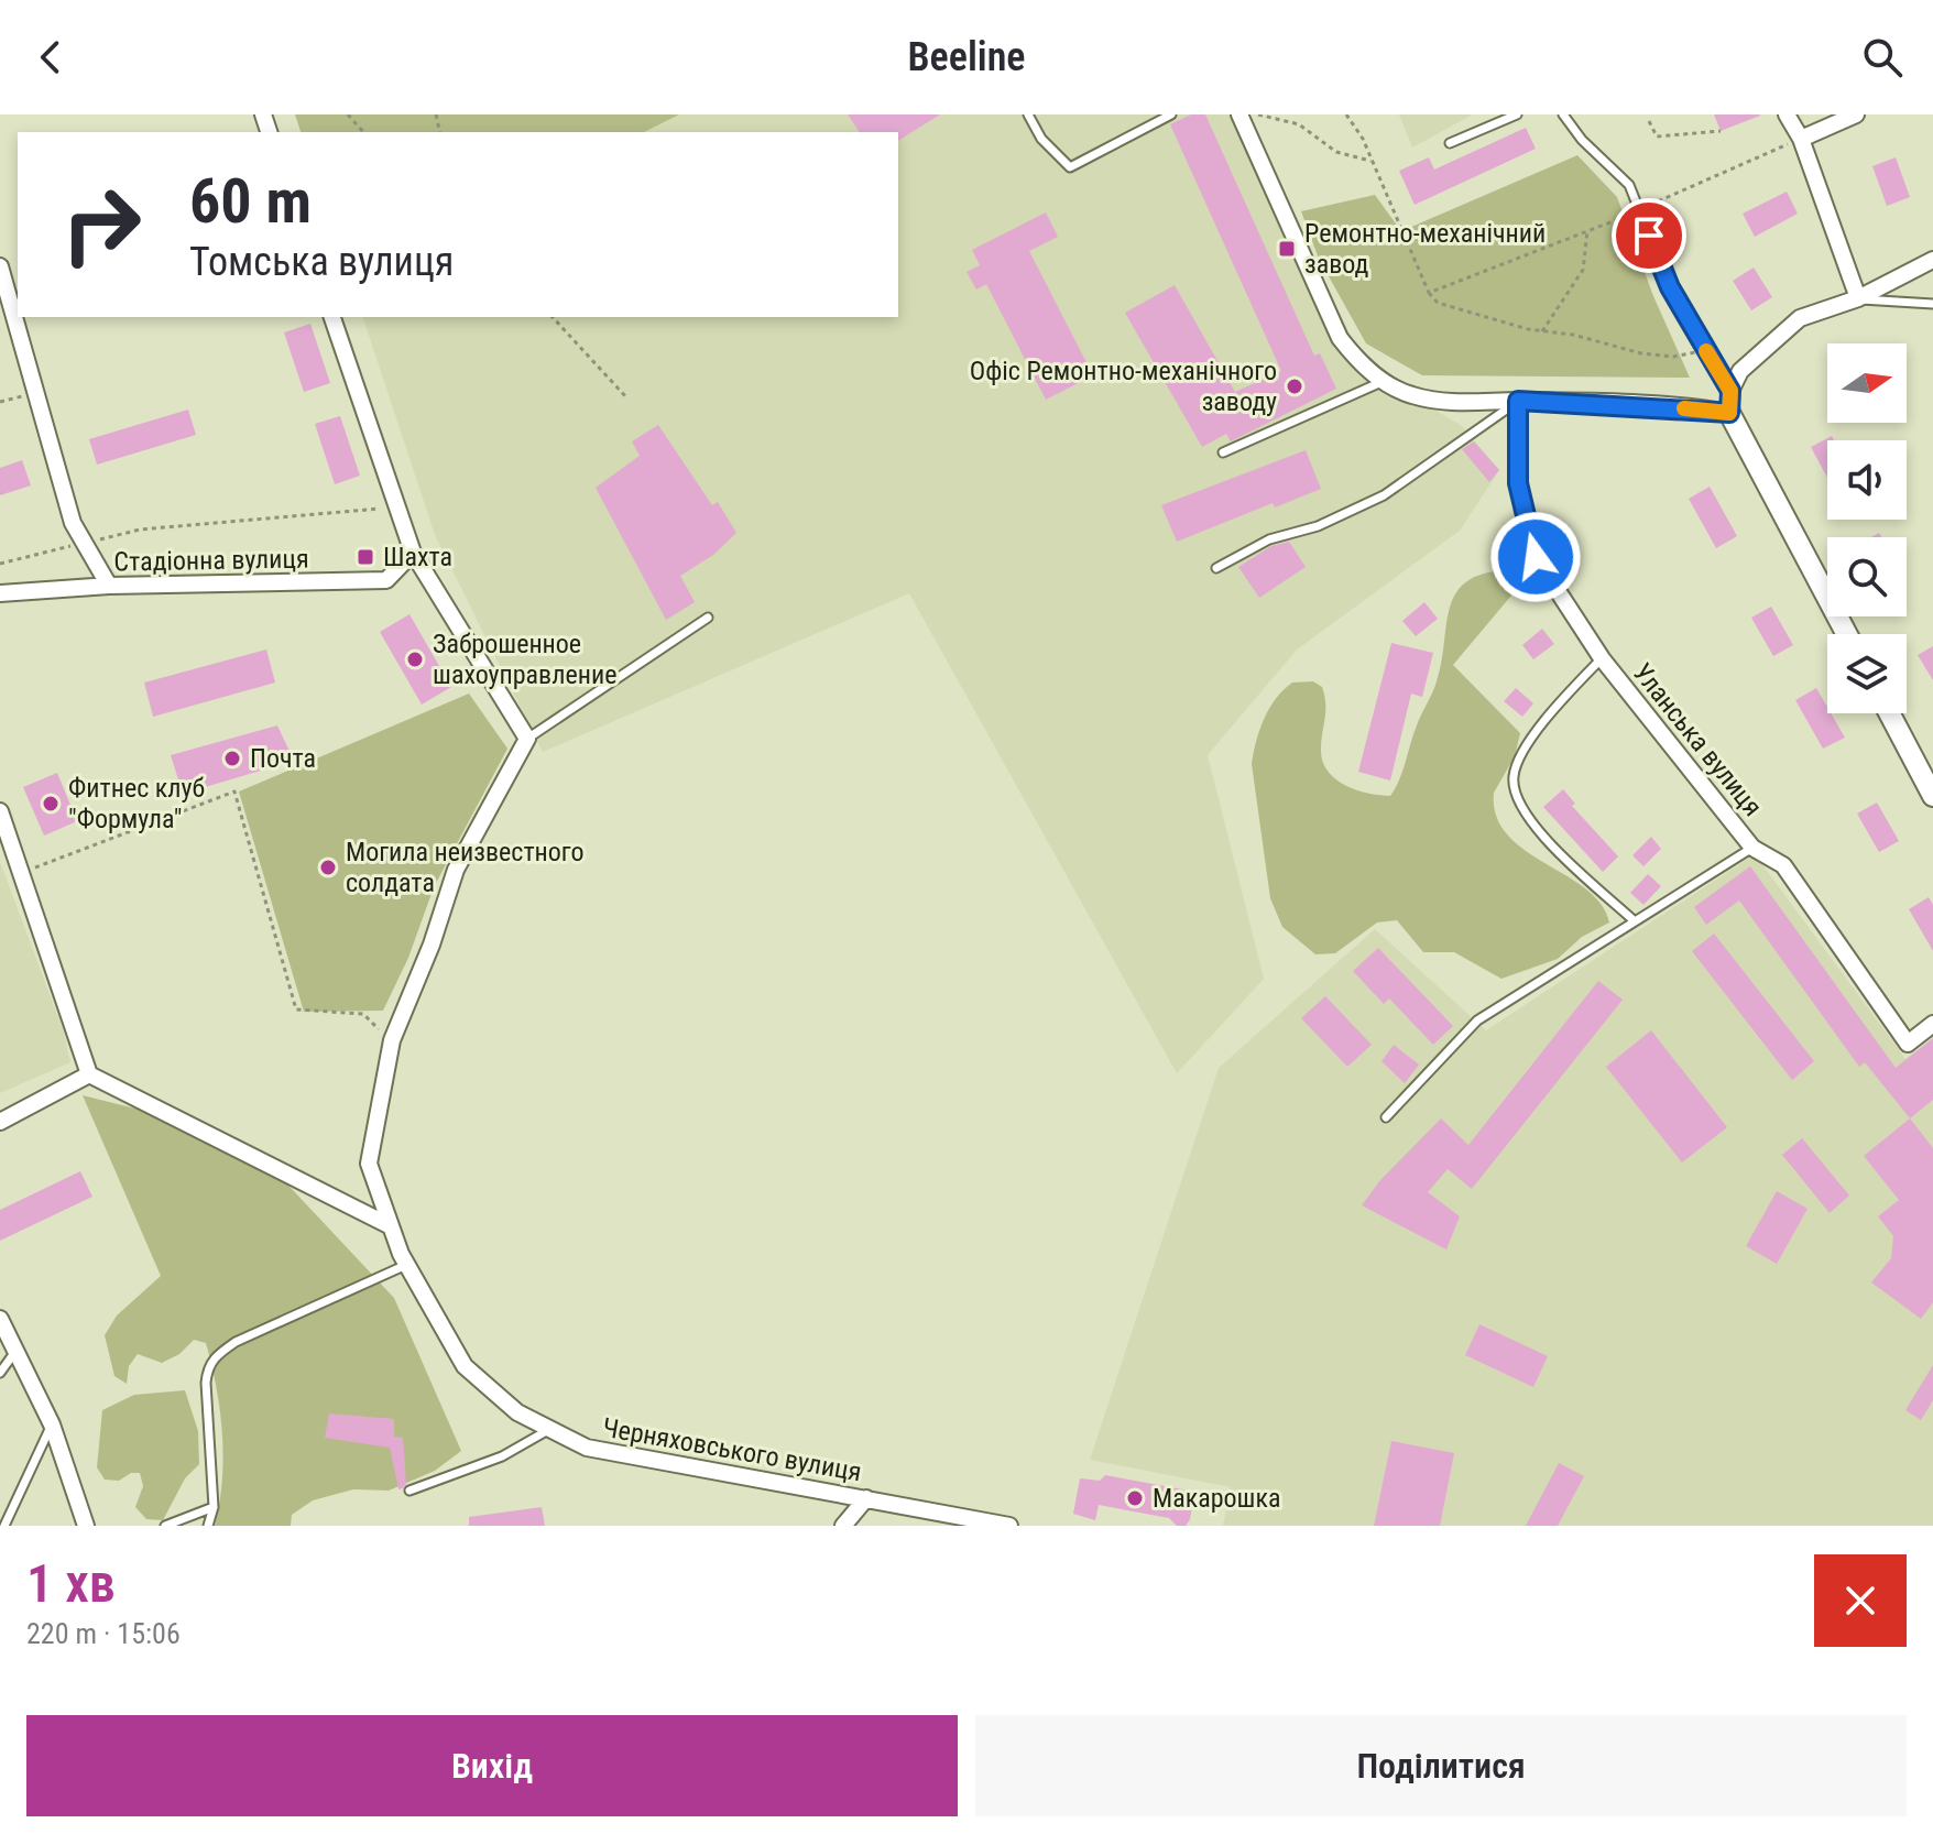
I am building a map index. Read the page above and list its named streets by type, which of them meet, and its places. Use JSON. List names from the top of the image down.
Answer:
{
  "streets": {
    "street": ["Стадіонна вулиця", "Уланська вулиця", "Черняховського вулиця"]
  },
  "places": {
    "transit": ["Ремонтно-механічний завод", "Шахта"],
    "other": [
      "Офіс Ремонтно-механічного заводу",
      "Заброшенное шахоуправление",
      "Почта",
      "Фитнес клуб \"Формула\"",
      "Могила неизвестного солдата",
      "Макарошка"
    ]
  },
  "north": "right",
  "page": {
    "header": "Beeline",
    "turn": ["60 m", "Томська вулиця"],
    "heading": ["1 хв", "220 m · 15:06"],
    "buttons": ["Вихід", "Поділитися"]
  }
}
